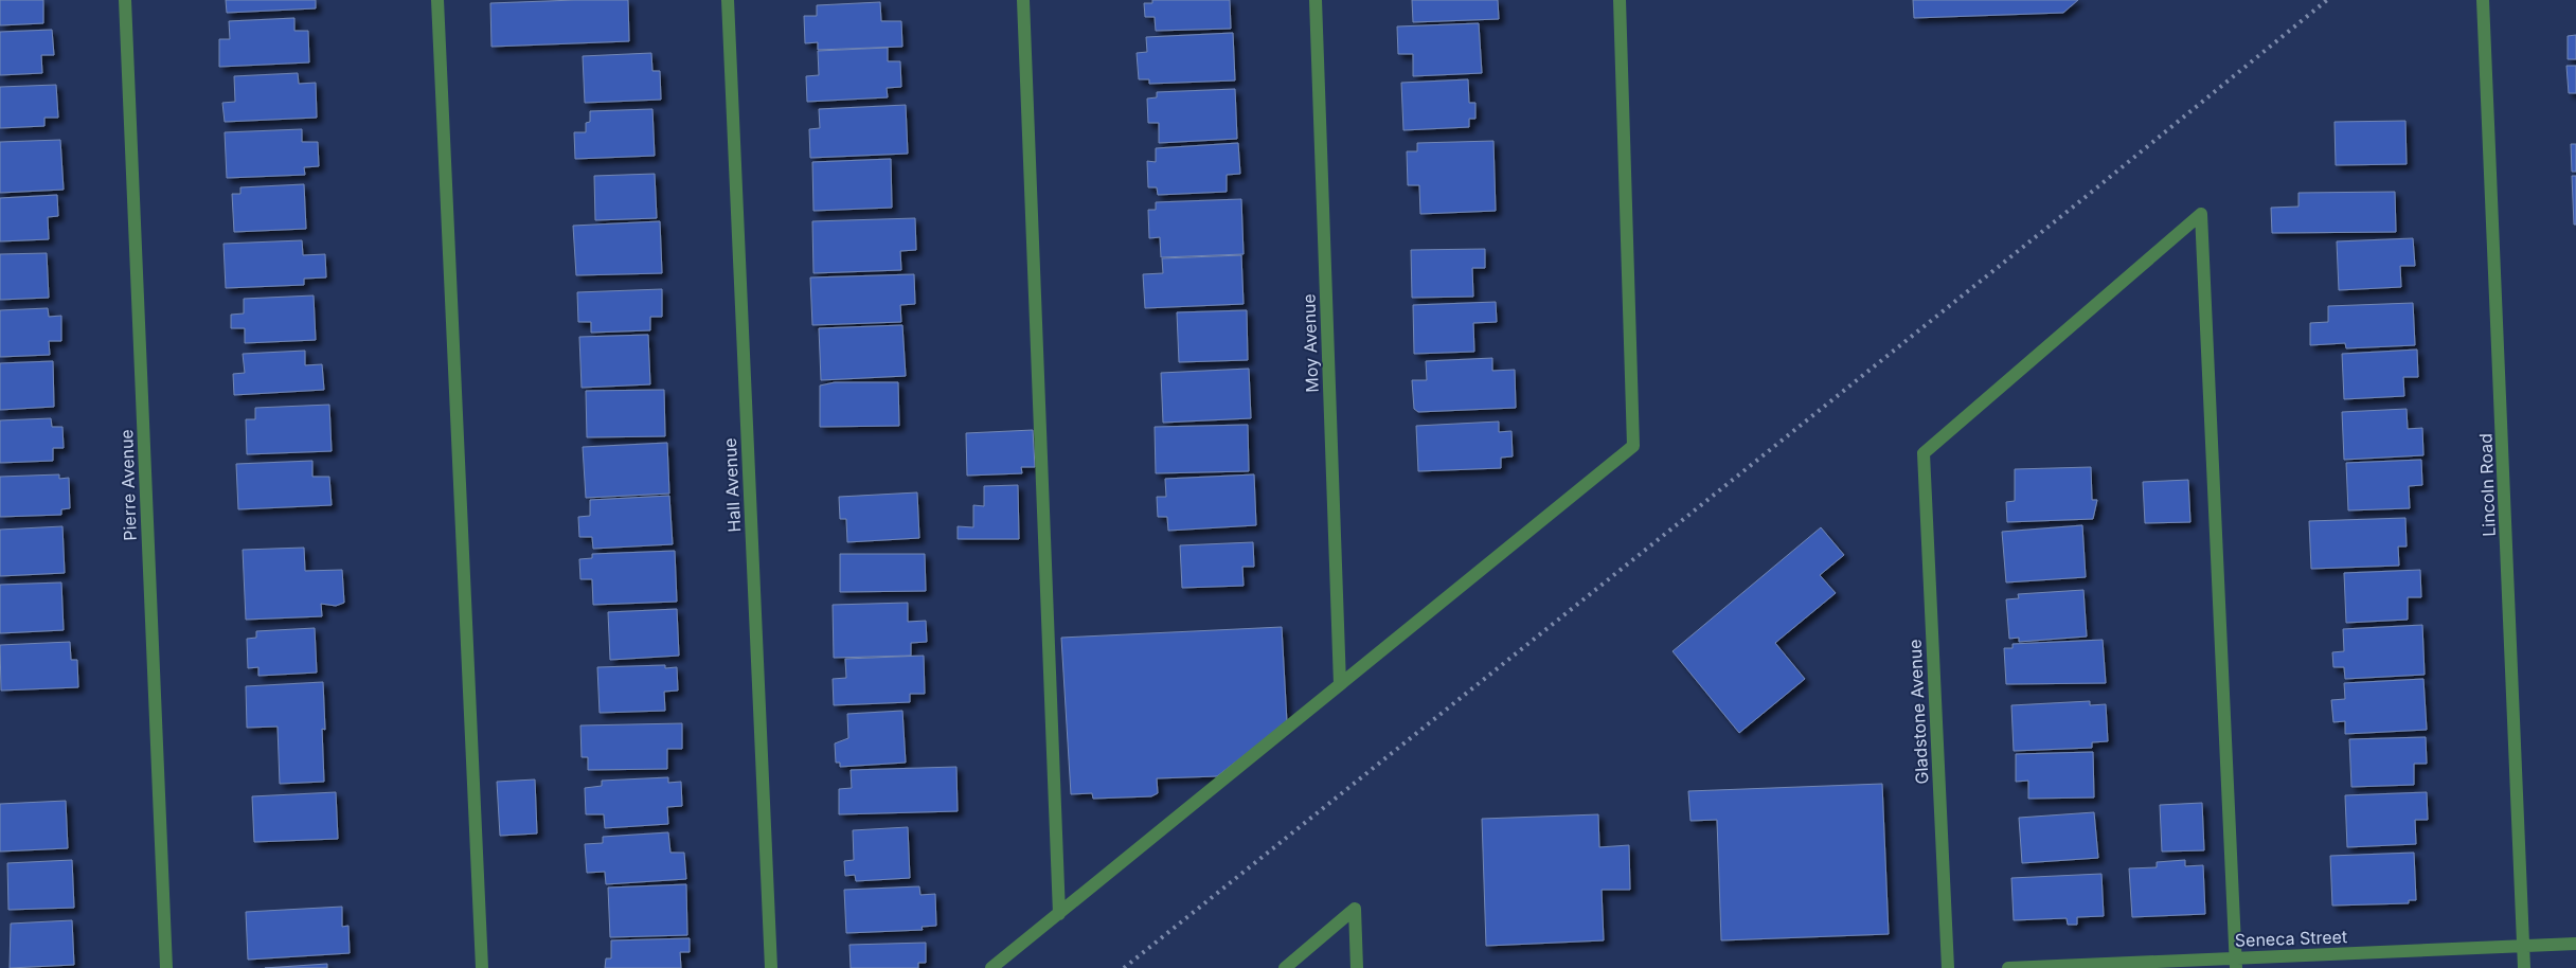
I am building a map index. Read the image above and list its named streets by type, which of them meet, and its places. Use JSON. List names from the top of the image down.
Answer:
{
  "streets": {
    "street": [
      "Moy Avenue",
      "Pierre Avenue",
      "Hall Avenue",
      "Lincoln Road",
      "Gladstone Avenue",
      "Seneca Street"
    ]
  },
  "crossings": [
    ["Lincoln Road", "Seneca Street"],
    ["Gladstone Avenue", "Seneca Street"]
  ]
}
